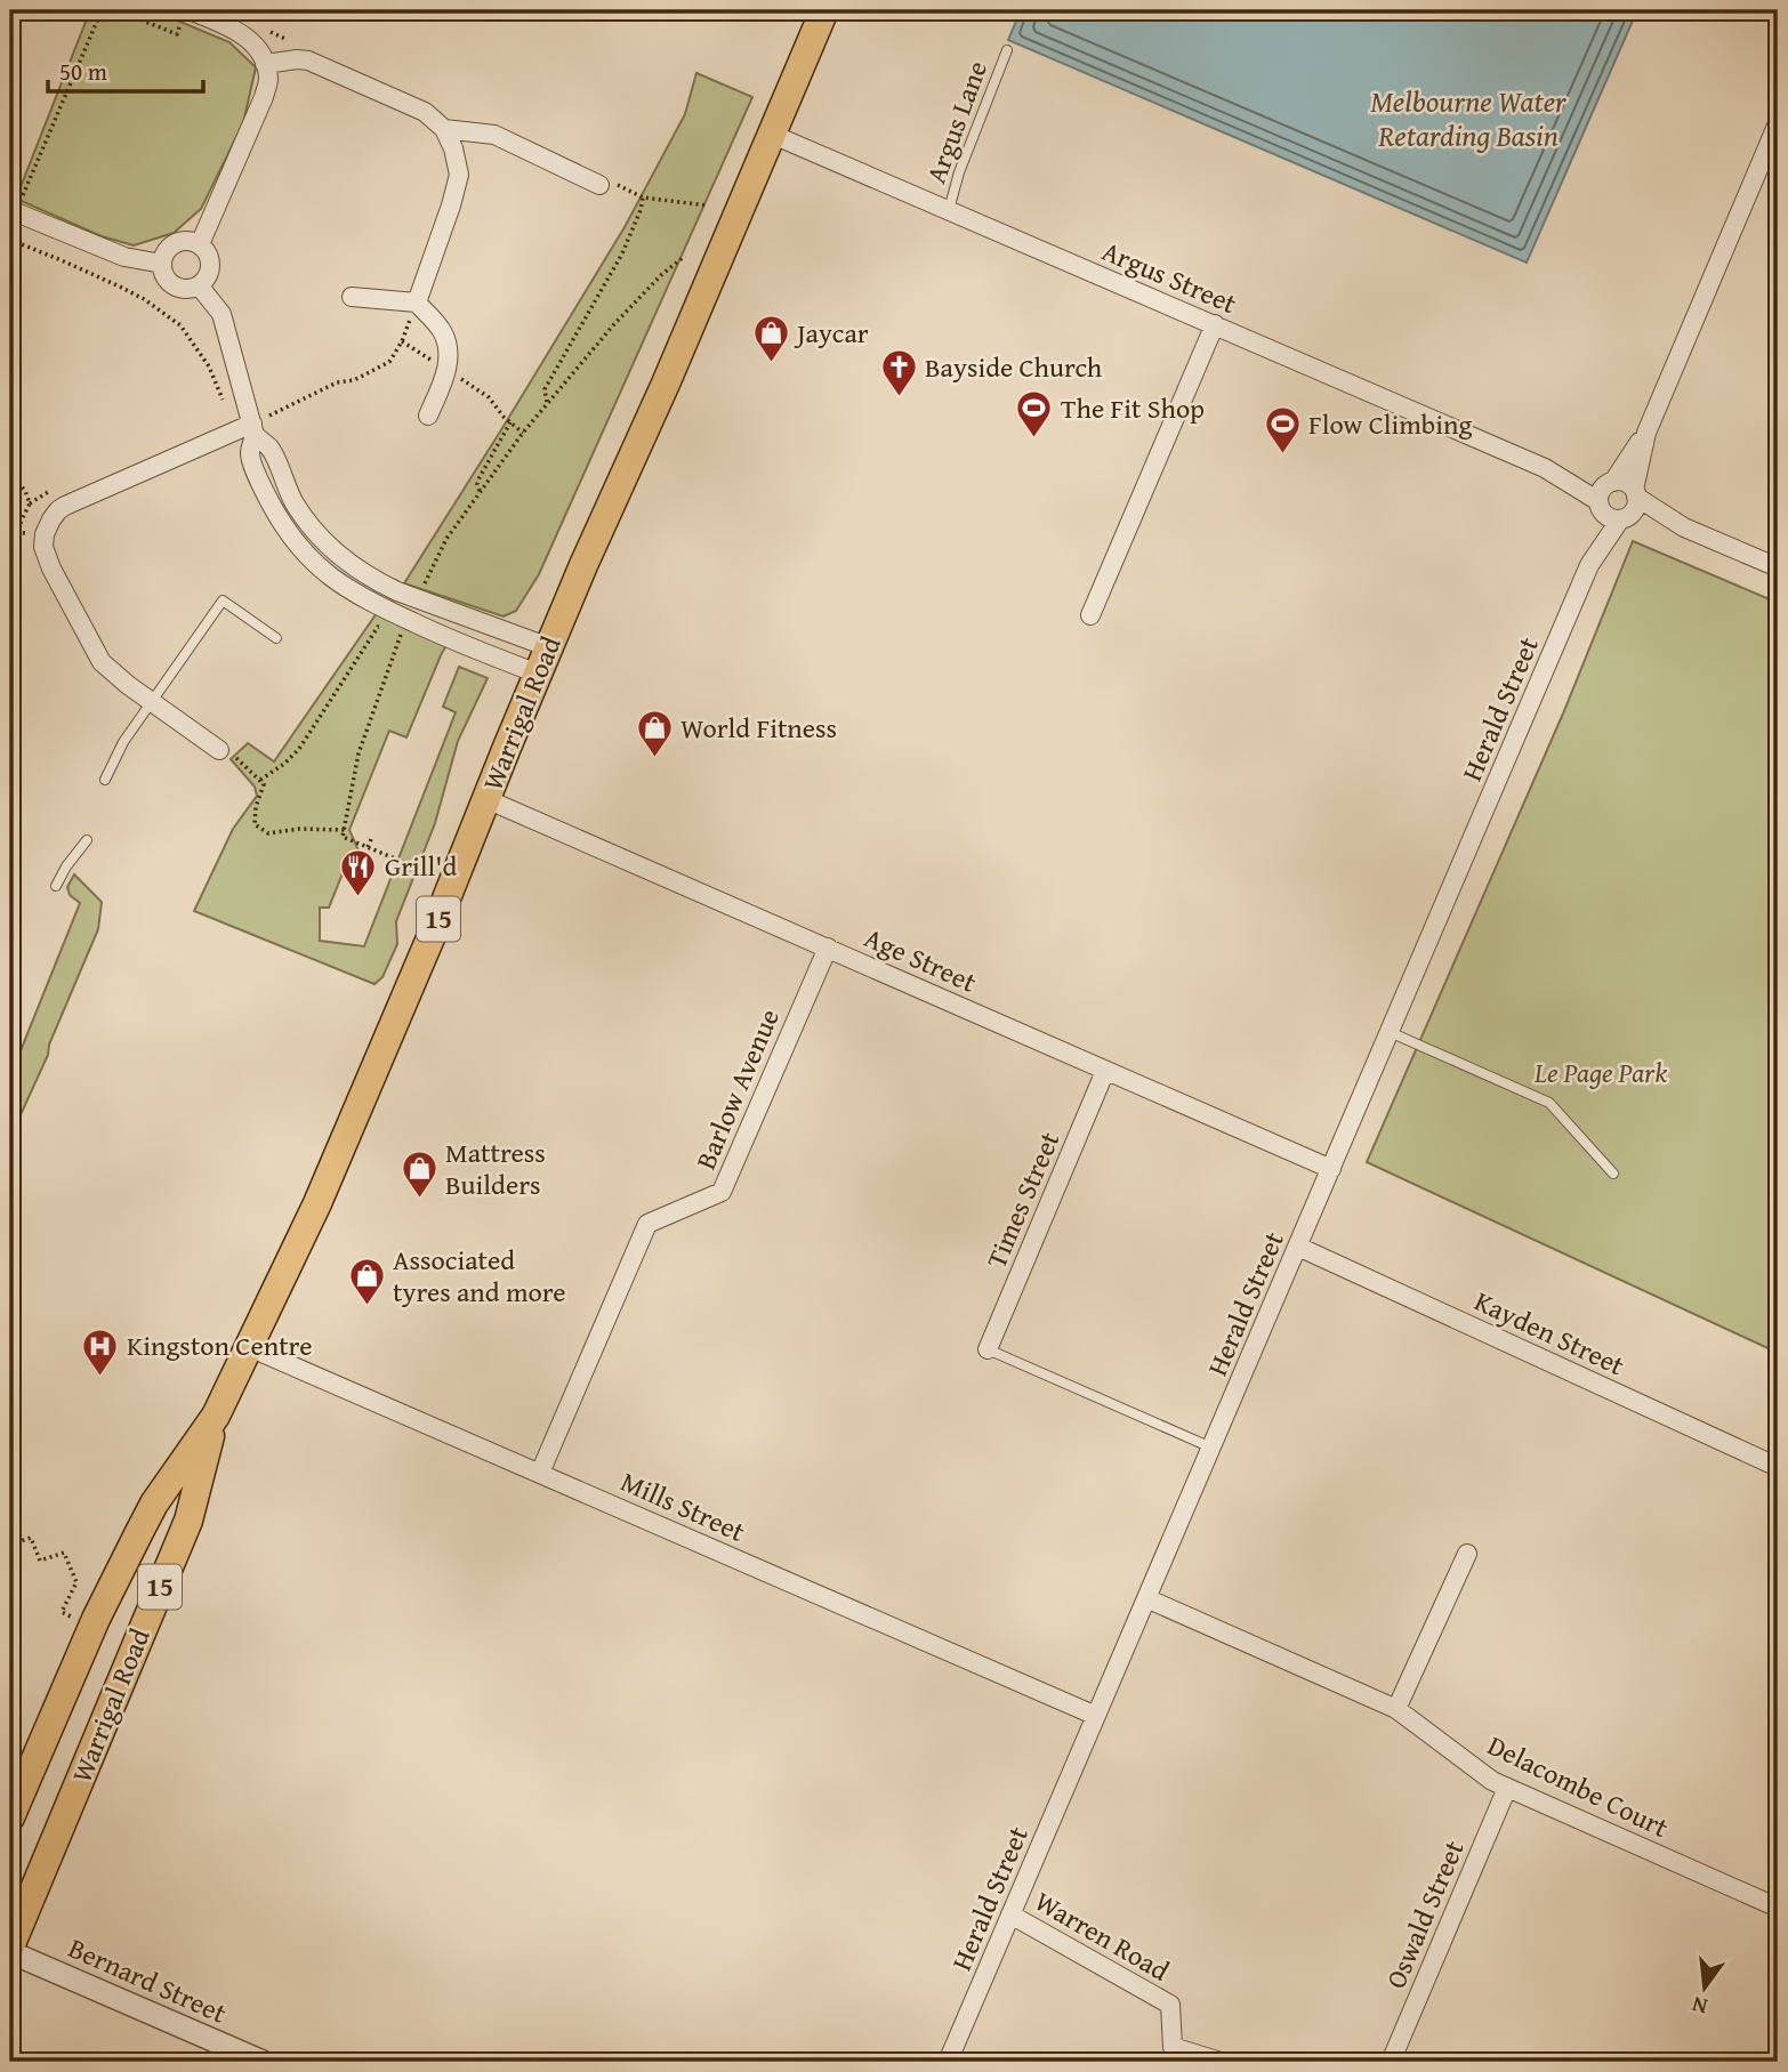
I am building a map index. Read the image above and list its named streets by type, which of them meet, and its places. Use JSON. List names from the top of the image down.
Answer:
{
  "streets": {
    "highway": ["Warrigal Road", "15"],
    "street": [
      "Argus Street",
      "Herald Street",
      "Age Street",
      "Barlow Avenue",
      "Times Street",
      "Kayden Street",
      "Mills Street",
      "Delacombe Court",
      "Oswald Street",
      "Warren Road",
      "Bernard Street"
    ],
    "lane": ["Argus Lane"]
  },
  "crossings": [
    ["Argus Lane", "Argus Street"],
    ["Argus Street", "Herald Street"],
    ["Argus Street", "Warrigal Road"],
    ["Herald Street", "Age Street"],
    ["Herald Street", "Kayden Street"],
    ["Herald Street", "Mills Street"],
    ["Herald Street", "Delacombe Court"],
    ["Herald Street", "Warren Road"],
    ["Warrigal Road", "Age Street"],
    ["Warrigal Road", "Mills Street"],
    ["Warrigal Road", "Bernard Street"],
    ["Age Street", "Barlow Avenue"],
    ["Age Street", "Times Street"],
    ["Barlow Avenue", "Mills Street"],
    ["Delacombe Court", "Oswald Street"]
  ],
  "water": ["Melbourne Water Retarding Basin"],
  "parks": ["Le Page Park"],
  "places": {
    "shop": [
      "Jaycar",
      "World Fitness",
      "Mattress Builders",
      "Associated tyres and more"
    ],
    "church": ["Bayside Church"],
    "sports": ["The Fit Shop", "Flow Climbing"],
    "restaurant": ["Grill'd"],
    "hospital": ["Kingston Centre"]
  },
  "scale_bar": "50 m",
  "north": "bottom"
}
